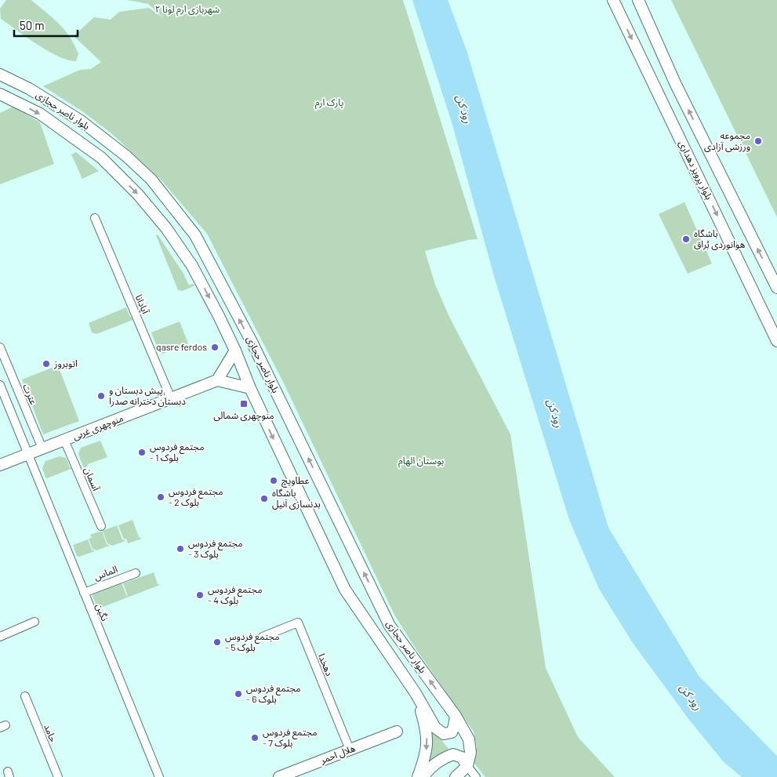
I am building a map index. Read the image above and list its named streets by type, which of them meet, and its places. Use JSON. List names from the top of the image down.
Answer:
{
  "streets": {
    "main road": [
      "بلوار ناصر حجازی",
      "بلوار پرویز دهداری",
      "منوچهری غربی",
      "هلال احمر"
    ],
    "street": [
      "آپادانا",
      "عترت",
      "آسمان",
      "الماس",
      "نگین",
      "دهخدا",
      "حامد"
    ]
  },
  "crossings": [
    ["آپادانا", "منوچهری غربی"],
    ["عترت", "منوچهری غربی"],
    ["منوچهری غربی", "آسمان"],
    ["منوچهری غربی", "نگین"],
    ["الماس", "نگین"],
    ["دهخدا", "هلال احمر"]
  ],
  "water": ["رود کن"],
  "parks": ["شهربازی ارم لونا ۲", "پارک ارم", "بوستان الهام"],
  "places": {
    "other": [
      "مجموعه ورزشی آزادی",
      "باشگاه هوانوردی بُراق",
      "qasre ferdos",
      "اتوبروز",
      "پیش دبستان و دبستان دخترانه صدرا",
      "مجتمع فردوس - بلوک 1",
      "عطاویچ",
      "مجتمع فردوس - بلوک 2",
      "باشگاه بدنسازی آنیل",
      "مجتمع فردوس - بلوک 3",
      "مجتمع فردوس - بلوک 4",
      "مجتمع فردوس - بلوک 5",
      "مجتمع فردوس - بلوک 6",
      "مجتمع فردوس - بلوک 7"
    ],
    "transit": ["منوچهری شمالی"]
  },
  "scale_bar": "50 m"
}
